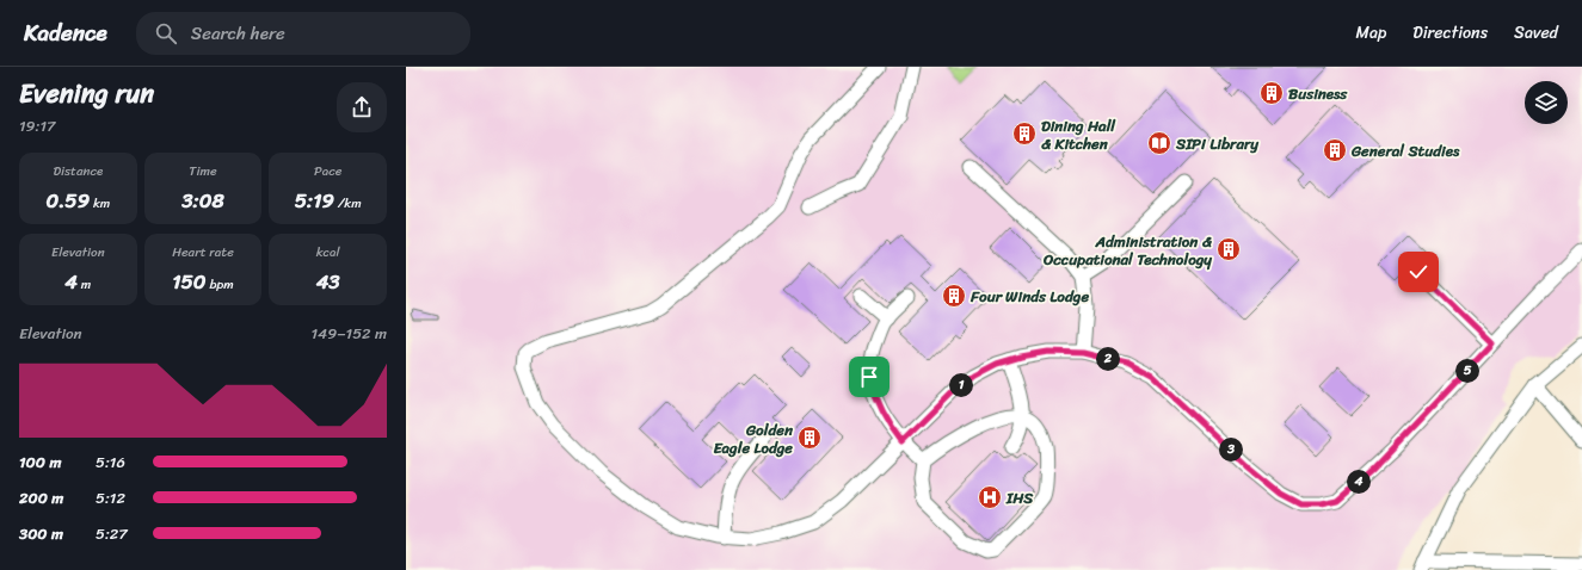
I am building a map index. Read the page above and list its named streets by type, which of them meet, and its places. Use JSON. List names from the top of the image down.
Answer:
{
  "places": {
    "building": [
      "Business",
      "Dining Hall & Kitchen",
      "General Studies",
      "Administration & Occupational Technology",
      "Four Winds Lodge",
      "Golden Eagle Lodge"
    ],
    "library": ["SIPI Library"],
    "hospital": ["IHS"]
  },
  "page": {
    "header": "Kadence",
    "search": "Search here",
    "nav": ["Map", "Directions", "Saved"],
    "heading": ["Evening run", "19:17"],
    "stats": [
      ["Distance", "0.59 km"],
      ["Time", "3:08"],
      ["Pace", "5:19 /km"],
      ["Elevation", "4 m"],
      ["Heart rate", "150 bpm"],
      ["kcal", "43"]
    ],
    "chart": ["Elevation", "149–152 m"],
    "pins": [
      "2",
      "5",
      "1",
      "3",
      "4"
    ],
    "list": [
      {
        "name": "100 m",
        "note": "5:16"
      },
      {
        "name": "200 m",
        "note": "5:12"
      },
      {
        "name": "300 m",
        "note": "5:27"
      }
    ]
  }
}
